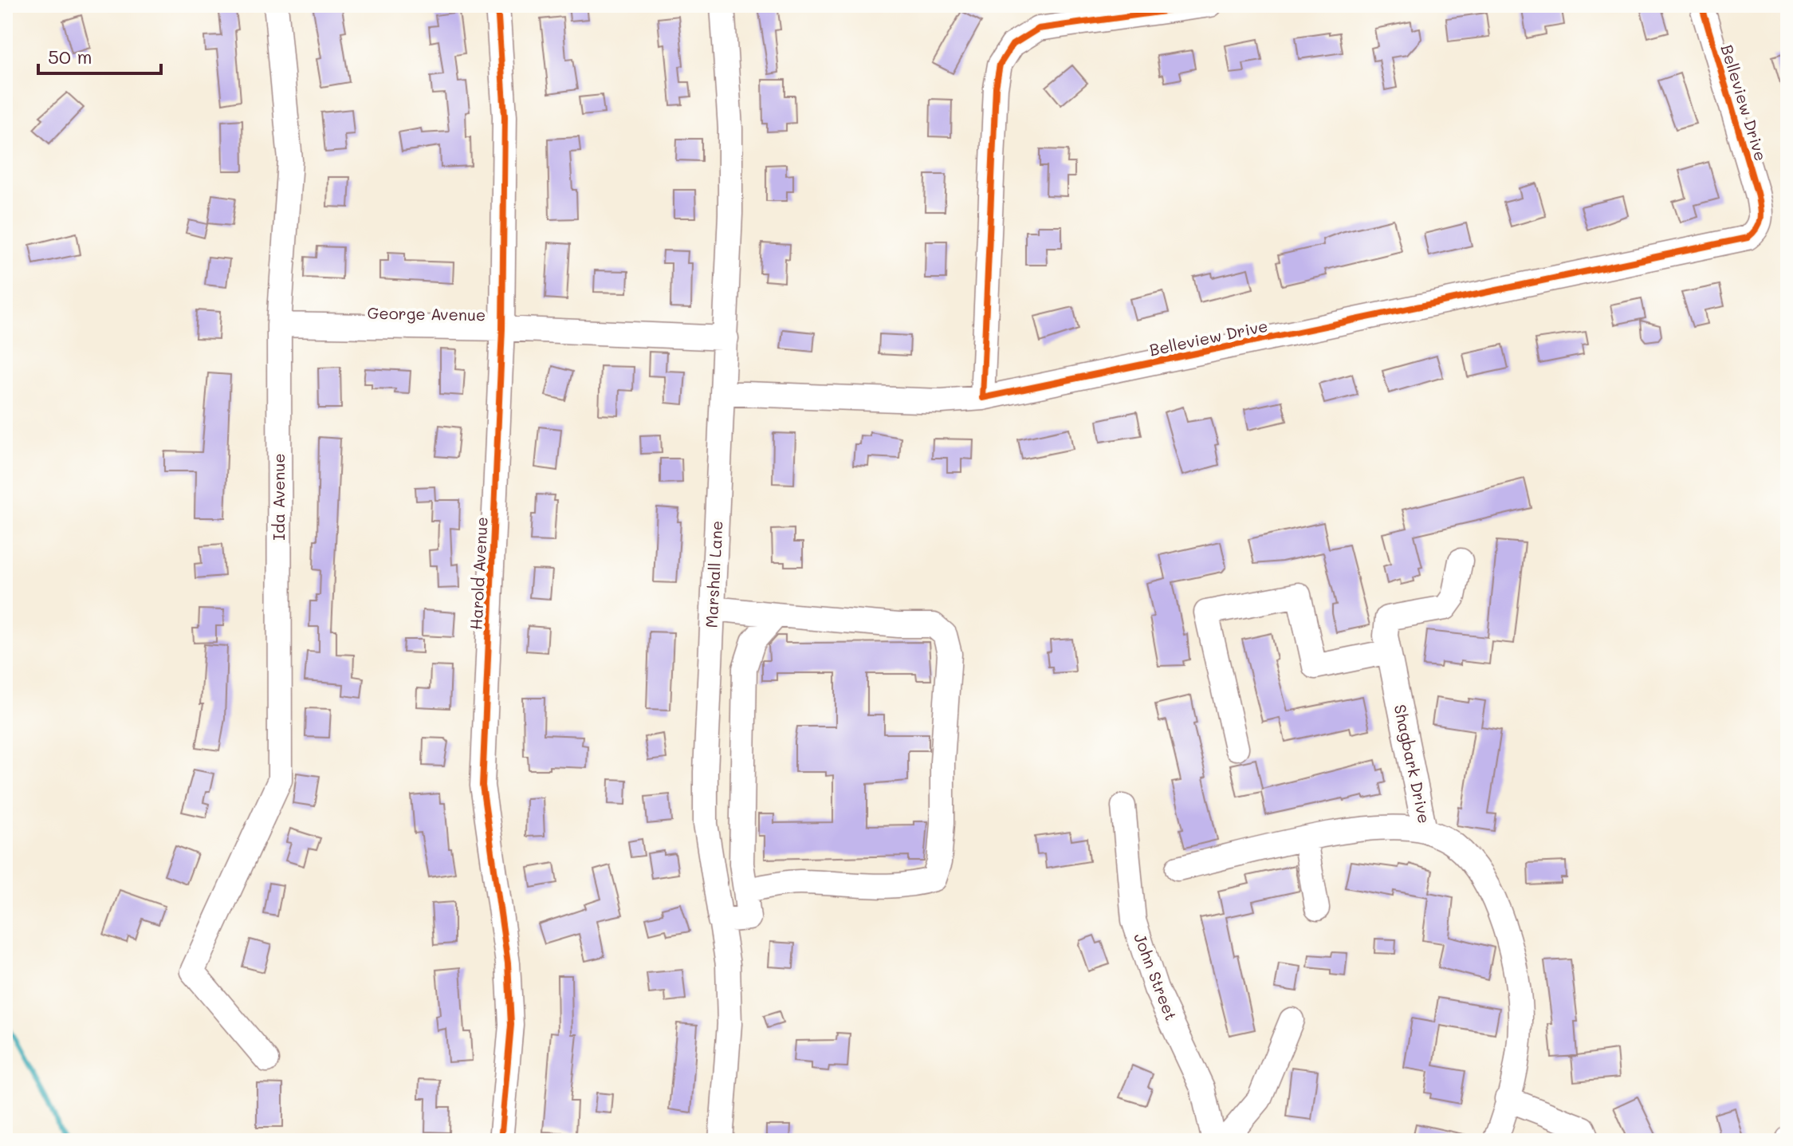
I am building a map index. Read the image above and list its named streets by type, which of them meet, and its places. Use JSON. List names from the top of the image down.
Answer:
{
  "streets": {
    "street": [
      "Belleview Drive",
      "George Avenue",
      "Ida Avenue",
      "Harold Avenue",
      "Marshall Lane",
      "Shagbark Drive",
      "John Street"
    ]
  },
  "crossings": [
    ["Belleview Drive", "Marshall Lane"],
    ["George Avenue", "Ida Avenue"],
    ["George Avenue", "Harold Avenue"],
    ["George Avenue", "Marshall Lane"]
  ],
  "scale_bar": "50 m"
}
